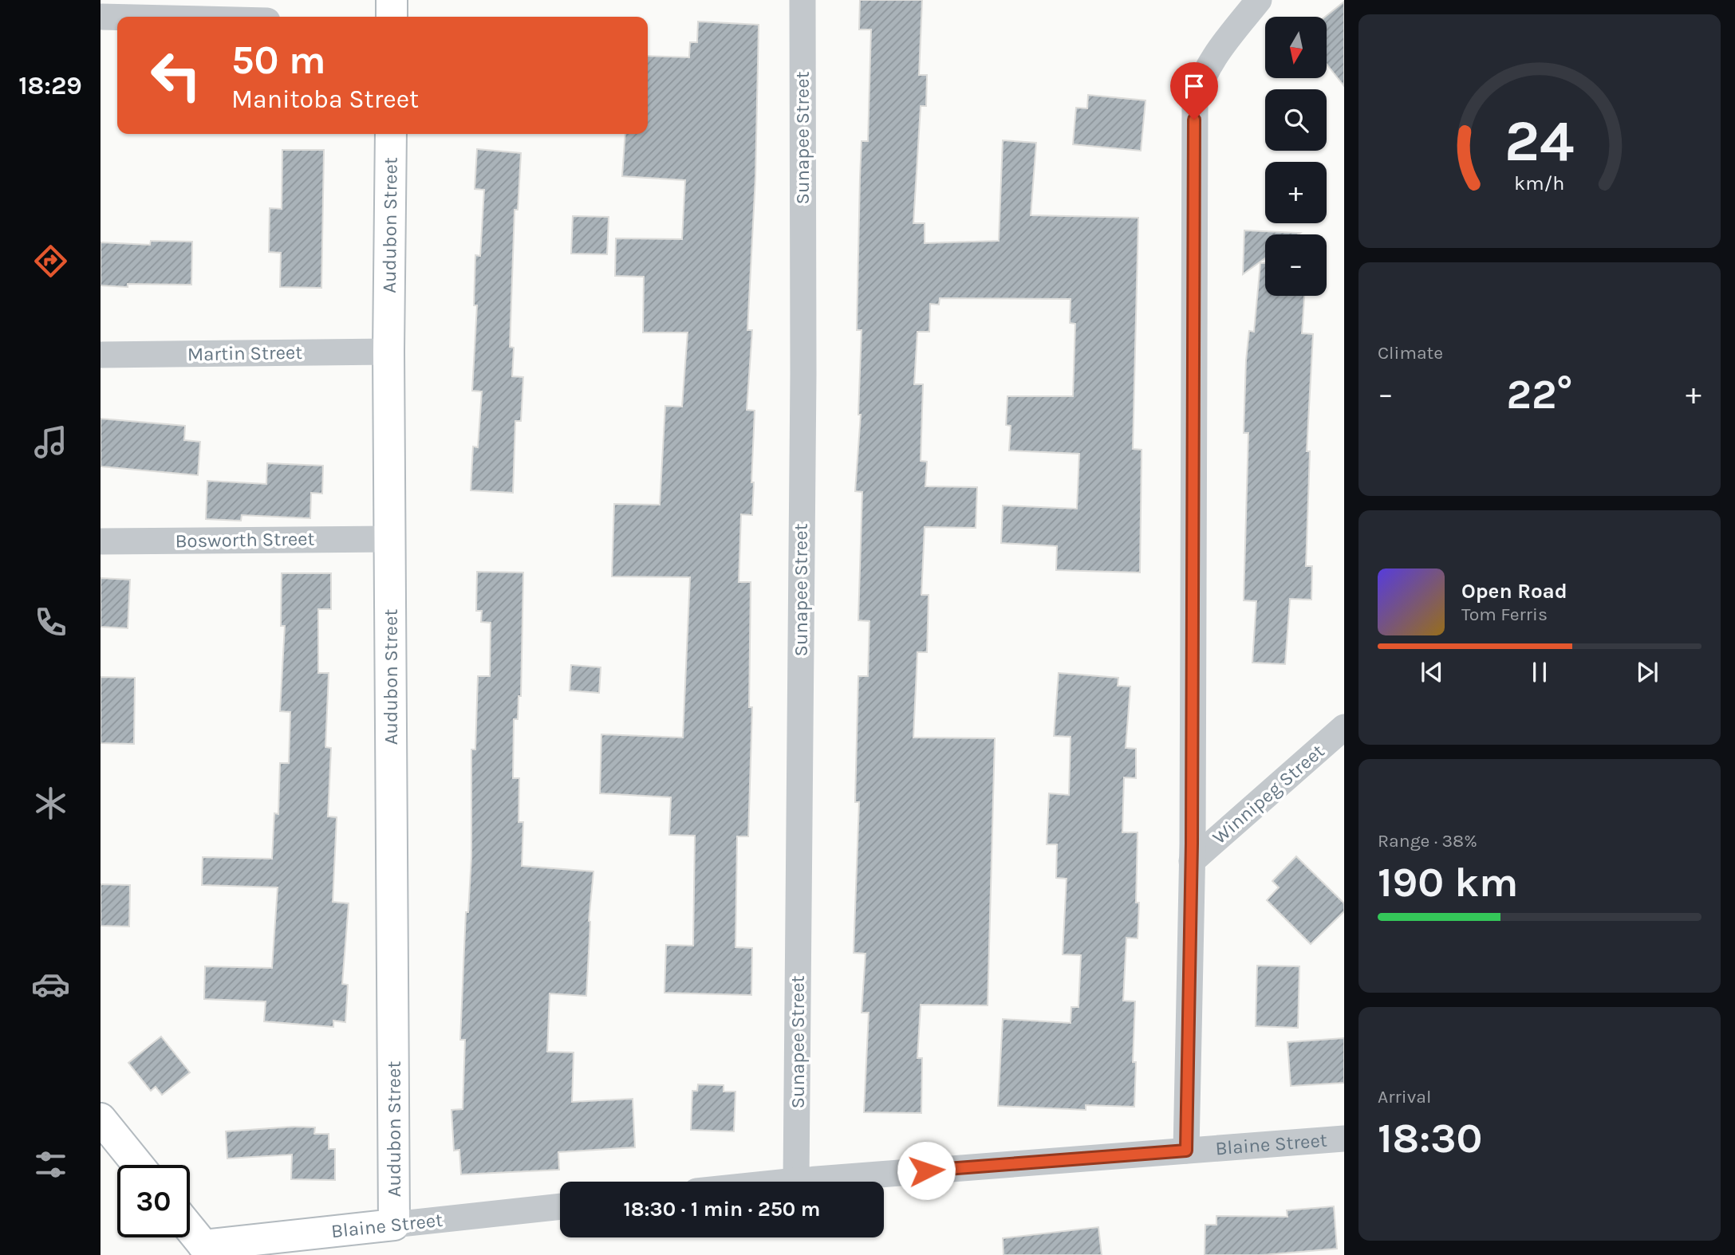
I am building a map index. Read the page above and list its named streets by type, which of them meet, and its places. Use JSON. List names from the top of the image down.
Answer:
{
  "streets": {
    "street": [
      "Sunapee Street",
      "Audubon Street",
      "Martin Street",
      "Bosworth Street",
      "Winnipeg Street",
      "Blaine Street"
    ]
  },
  "crossings": [
    ["Sunapee Street", "Blaine Street"],
    ["Audubon Street", "Martin Street"],
    ["Audubon Street", "Bosworth Street"],
    ["Audubon Street", "Blaine Street"]
  ],
  "north": "bottom",
  "page": {
    "tabs": "18:29",
    "map_buttons": ["+", "−"],
    "turn": ["50 m", "Manitoba Street"],
    "tile": [
      "Climate",
      ["Range · 38%", "190 km"],
      ["Arrival", "18:30"]
    ],
    "heat": ["−", "22°", "+"],
    "song": ["Open Road", "Tom Ferris"],
    "limit": "30",
    "trip": "18:30 · 1 min · 250 m",
    "gauge": ["24", "km/h"]
  }
}
